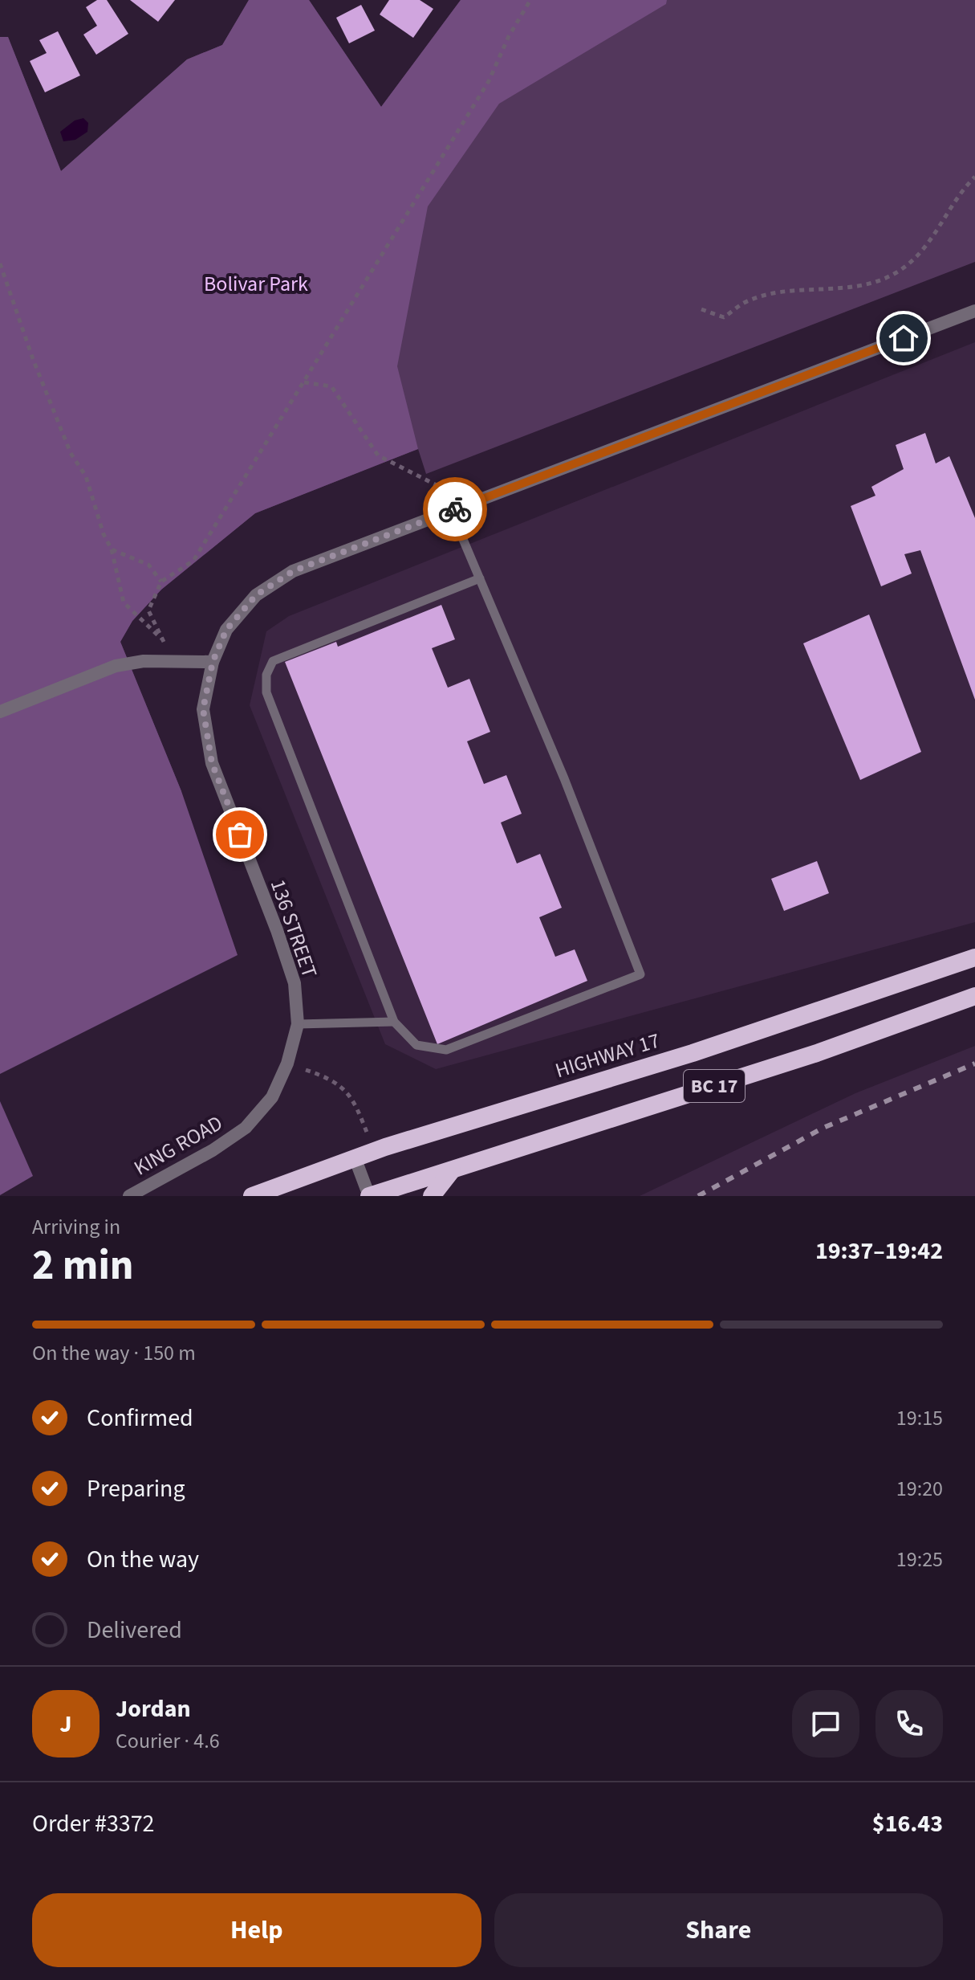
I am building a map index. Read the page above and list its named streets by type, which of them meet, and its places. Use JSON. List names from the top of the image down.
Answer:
{
  "streets": {
    "highway": ["HIGHWAY 17", "BC 17"],
    "street": ["136 STREET", "KING ROAD"]
  },
  "crossings": [
    ["136 STREET", "KING ROAD"]
  ],
  "parks": ["Bolivar Park"],
  "page": {
    "heading": ["2 min", "Arriving in", "19:37–19:42"],
    "panel": [
      "Jordan",
      "Courier · 4.6",
      "Order #3372",
      "$16.43"
    ],
    "bar": "On the way · 150 m",
    "list": [
      ["Confirmed", "19:15"],
      ["Preparing", "19:20"],
      ["On the way", "19:25"],
      "Delivered"
    ],
    "round": "J",
    "buttons": ["Help", "Share"]
  }
}
